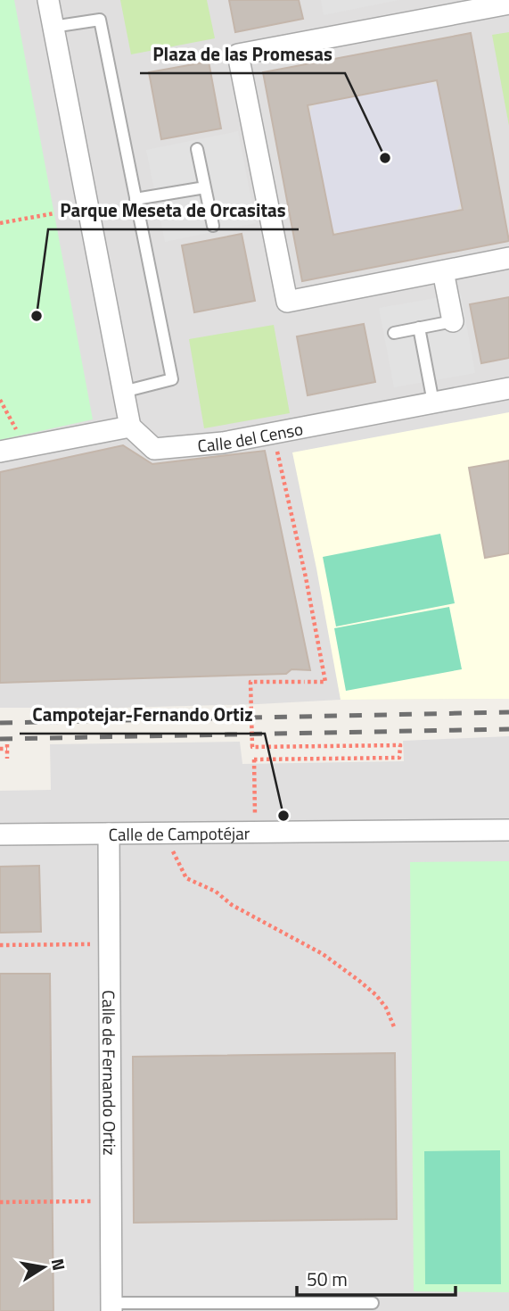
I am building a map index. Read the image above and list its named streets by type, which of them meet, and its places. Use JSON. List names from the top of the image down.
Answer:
{
  "streets": {
    "street": ["Calle del Censo", "Calle de Campotéjar", "Calle de Fernando Ortiz"]
  },
  "crossings": [
    ["Calle de Campotéjar", "Calle de Fernando Ortiz"]
  ],
  "places": ["Plaza de las Promesas", "Parque Meseta de Orcasitas", "Campotejar-Fernando Ortiz"],
  "scale_bar": "50 m",
  "north": "right"
}
